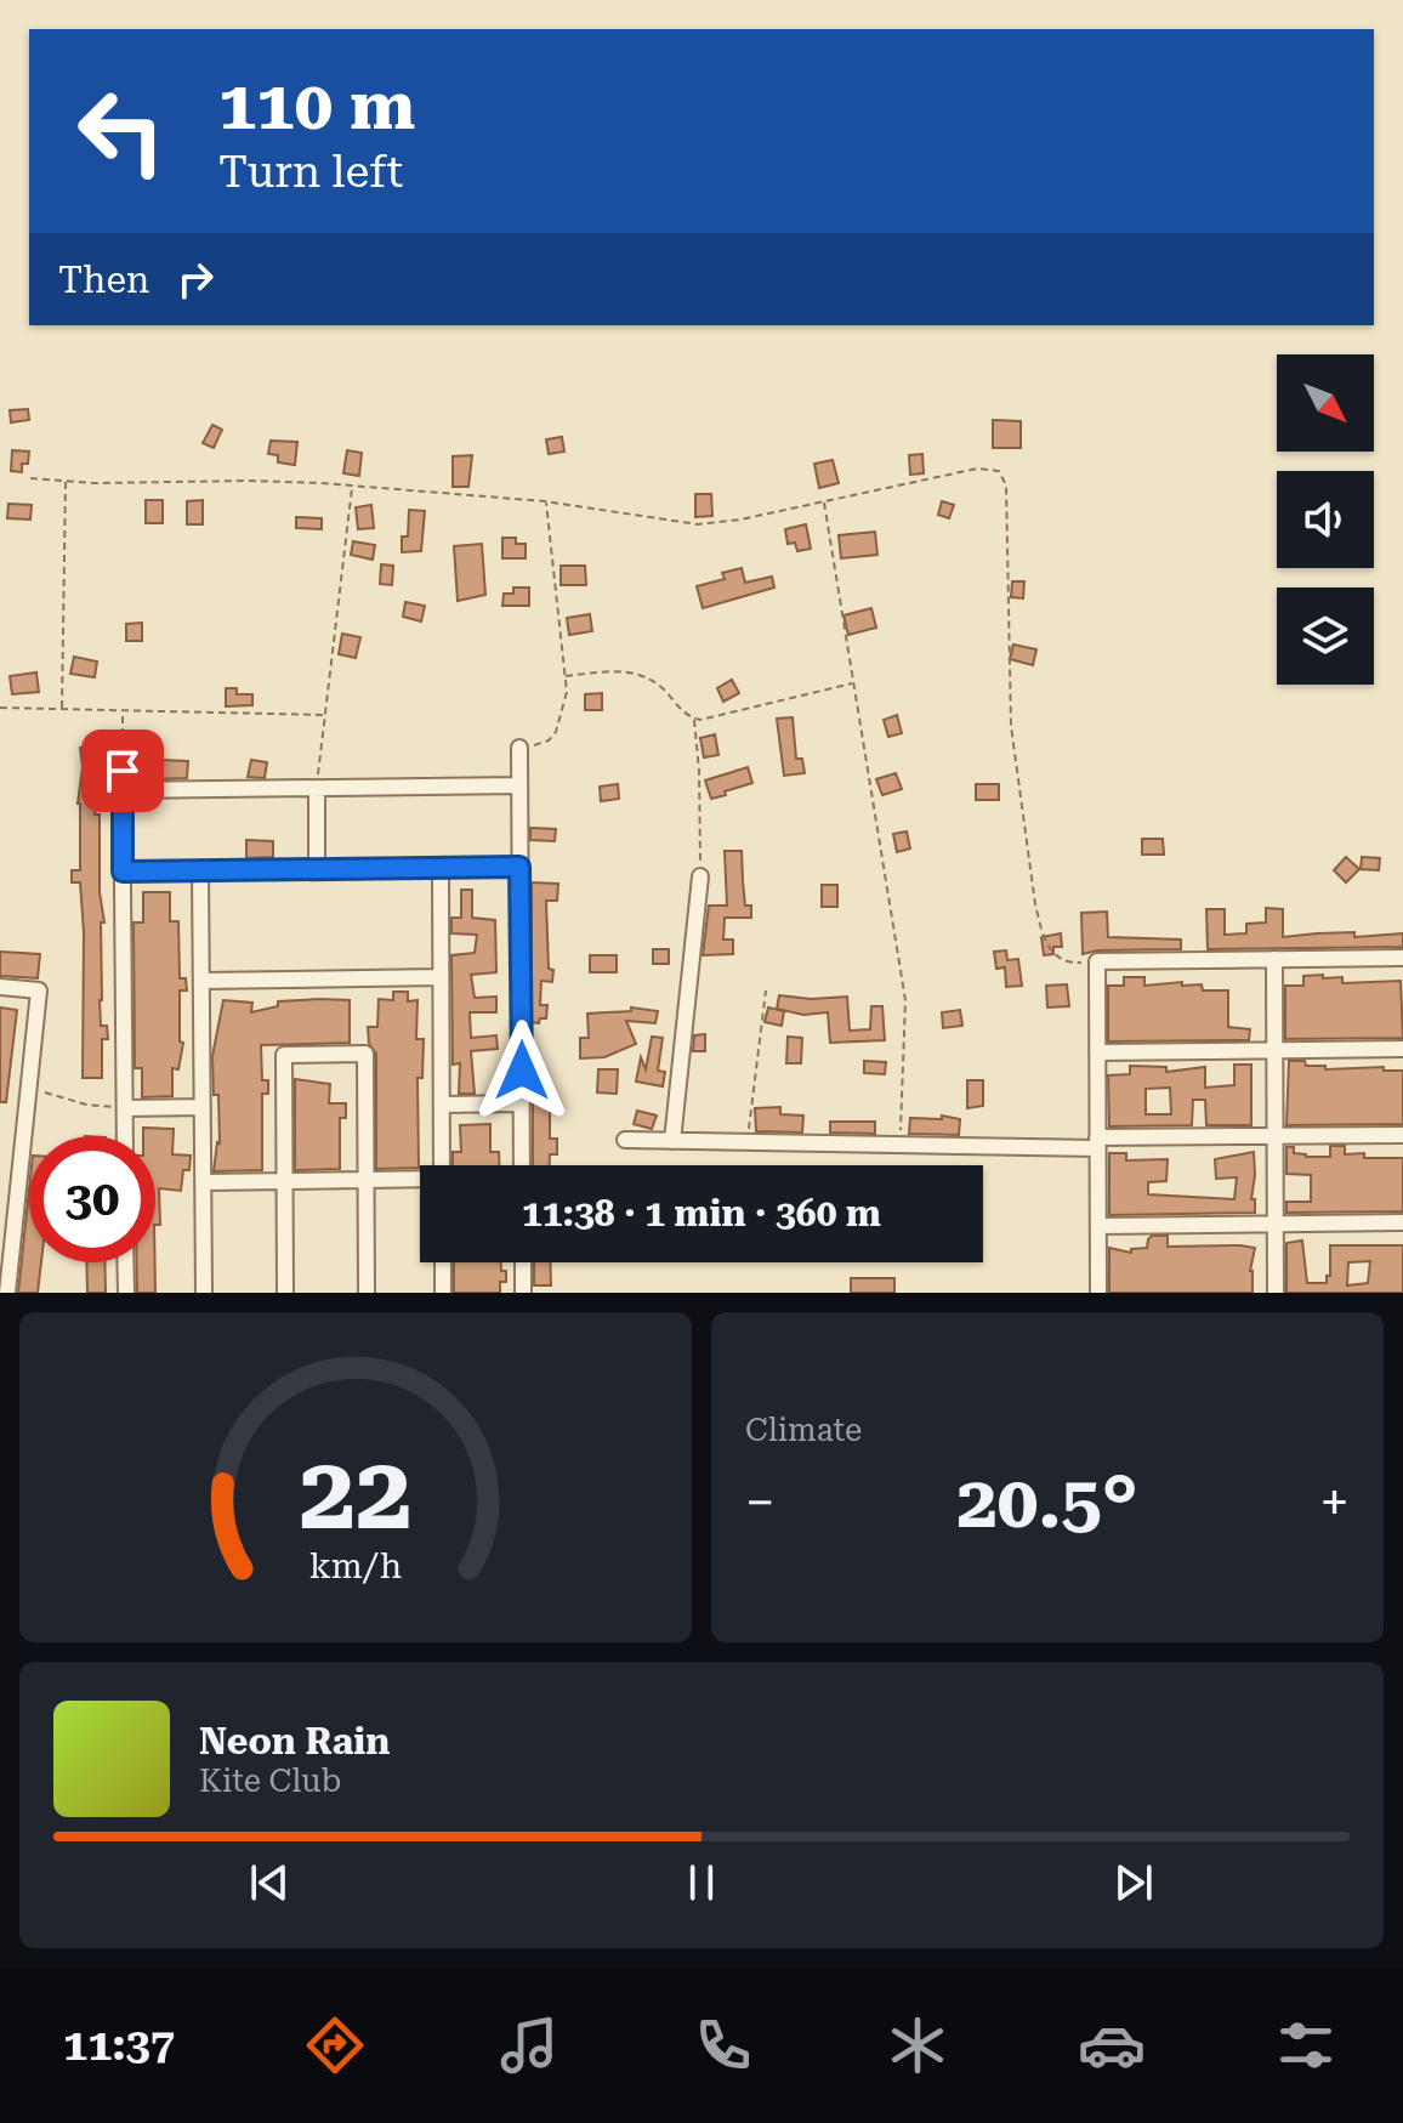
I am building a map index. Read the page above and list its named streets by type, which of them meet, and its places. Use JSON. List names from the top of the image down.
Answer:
{
  "north": "bottom right",
  "page": {
    "turn": ["110 m", "Turn left"],
    "then": "Then",
    "limit": "30",
    "trip": "11:38 · 1 min · 360 m",
    "tile": "Climate",
    "heat": ["−", "20.5°", "+"],
    "song": ["Neon Rain", "Kite Club"],
    "tabs": "11:37",
    "gauge": ["22", "km/h"]
  }
}
